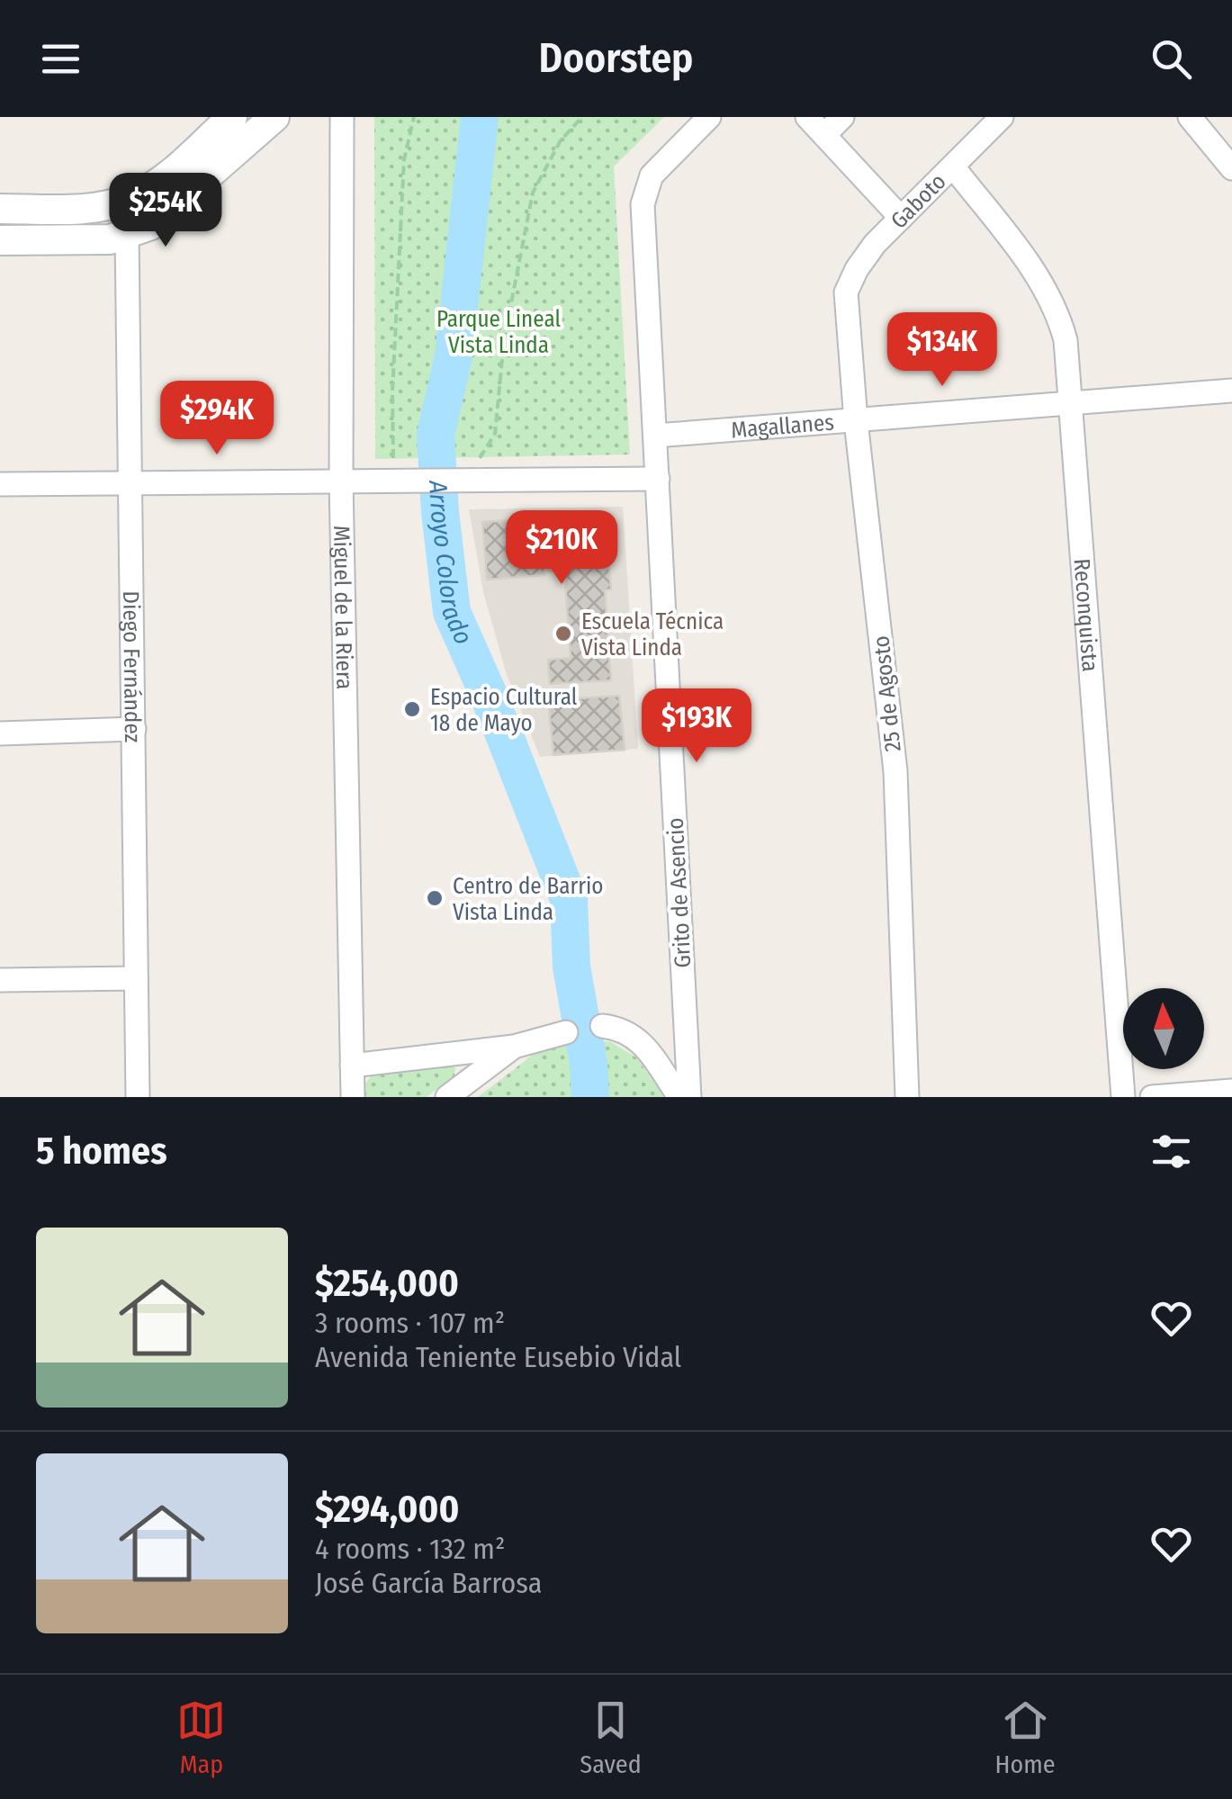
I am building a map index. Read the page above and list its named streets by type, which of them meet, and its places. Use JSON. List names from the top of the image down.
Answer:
{
  "streets": {
    "street": [
      "Gaboto",
      "Magallanes",
      "Miguel de la Riera",
      "Reconquista",
      "Diego Fernández",
      "25 de Agosto",
      "Grito de Asencio"
    ]
  },
  "crossings": [
    ["Gaboto", "Reconquista"],
    ["Gaboto", "25 de Agosto"],
    ["Magallanes", "Reconquista"],
    ["Magallanes", "25 de Agosto"],
    ["Magallanes", "Grito de Asencio"]
  ],
  "water": ["Arroyo Colorado"],
  "parks": ["Parque Lineal Vista Linda"],
  "places": ["Escuela Técnica Vista Linda", "Espacio Cultural 18 de Mayo", "Centro de Barrio Vista Linda"],
  "north": "top",
  "page": {
    "header": "Doorstep",
    "price": [
      "$254K",
      "$134K",
      "$294K",
      "$210K",
      "$193K"
    ],
    "heading": "5 homes",
    "list": [
      {
        "name": "$254,000",
        "note": "3 rooms · 107 m² · Avenida Teniente Eusebio Vidal"
      },
      {
        "name": "$294,000",
        "note": "4 rooms · 132 m² · José García Barrosa"
      }
    ],
    "tabs": ["Map", "Saved", "Home"]
  }
}
